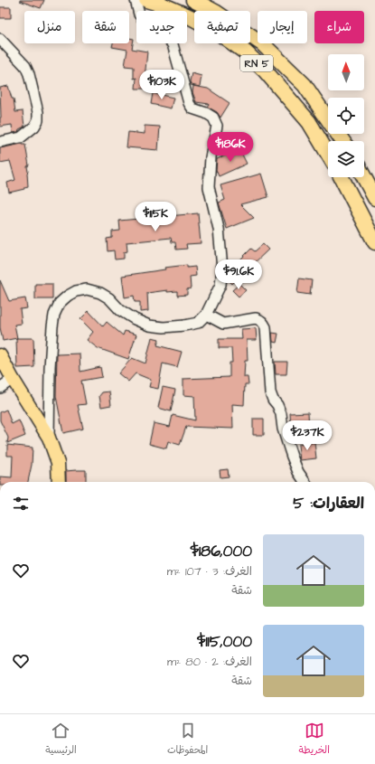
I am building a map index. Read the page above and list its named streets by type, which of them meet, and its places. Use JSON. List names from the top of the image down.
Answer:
{
  "streets": {
    "highway": ["RN 5"]
  },
  "north": "top",
  "page": {
    "chip": [
      "شراء",
      "إيجار",
      "تصفية",
      "جديد",
      "شقة",
      "منزل"
    ],
    "price": [
      "$103K",
      "$186K",
      "$115K",
      "$91.6K",
      "$237K"
    ],
    "heading": "العقارات: 5",
    "list": [
      {
        "name": "$186,000",
        "note": "الغرف: 3 · 107 m² · شقة"
      },
      {
        "name": "$115,000",
        "note": "الغرف: 2 · 80 m² · شقة"
      }
    ],
    "tabs": ["الخريطة", "المحفوظات", "الرئيسية"]
  }
}
